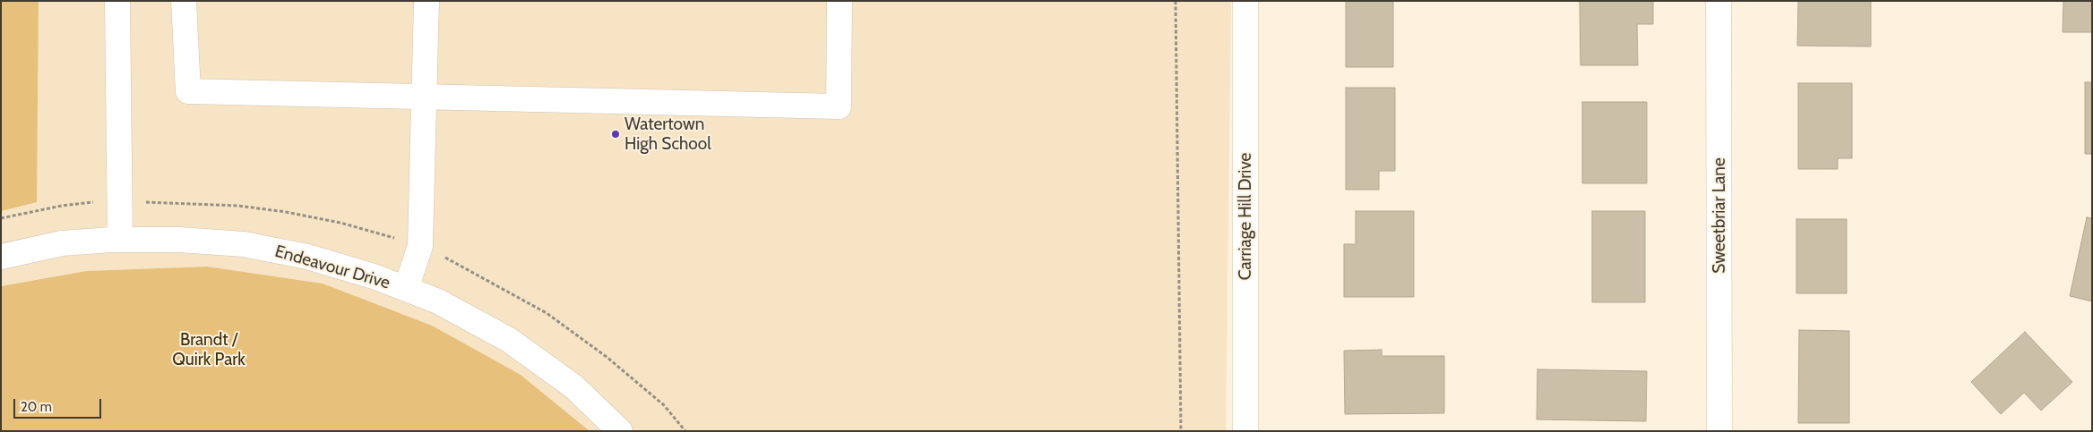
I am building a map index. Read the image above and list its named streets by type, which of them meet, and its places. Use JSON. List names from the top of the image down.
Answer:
{
  "streets": {
    "street": ["Sweetbriar Lane", "Carriage Hill Drive", "Endeavour Drive"]
  },
  "parks": ["Brandt / Quirk Park"],
  "places": ["Watertown High School"],
  "scale_bar": "20 m"
}
